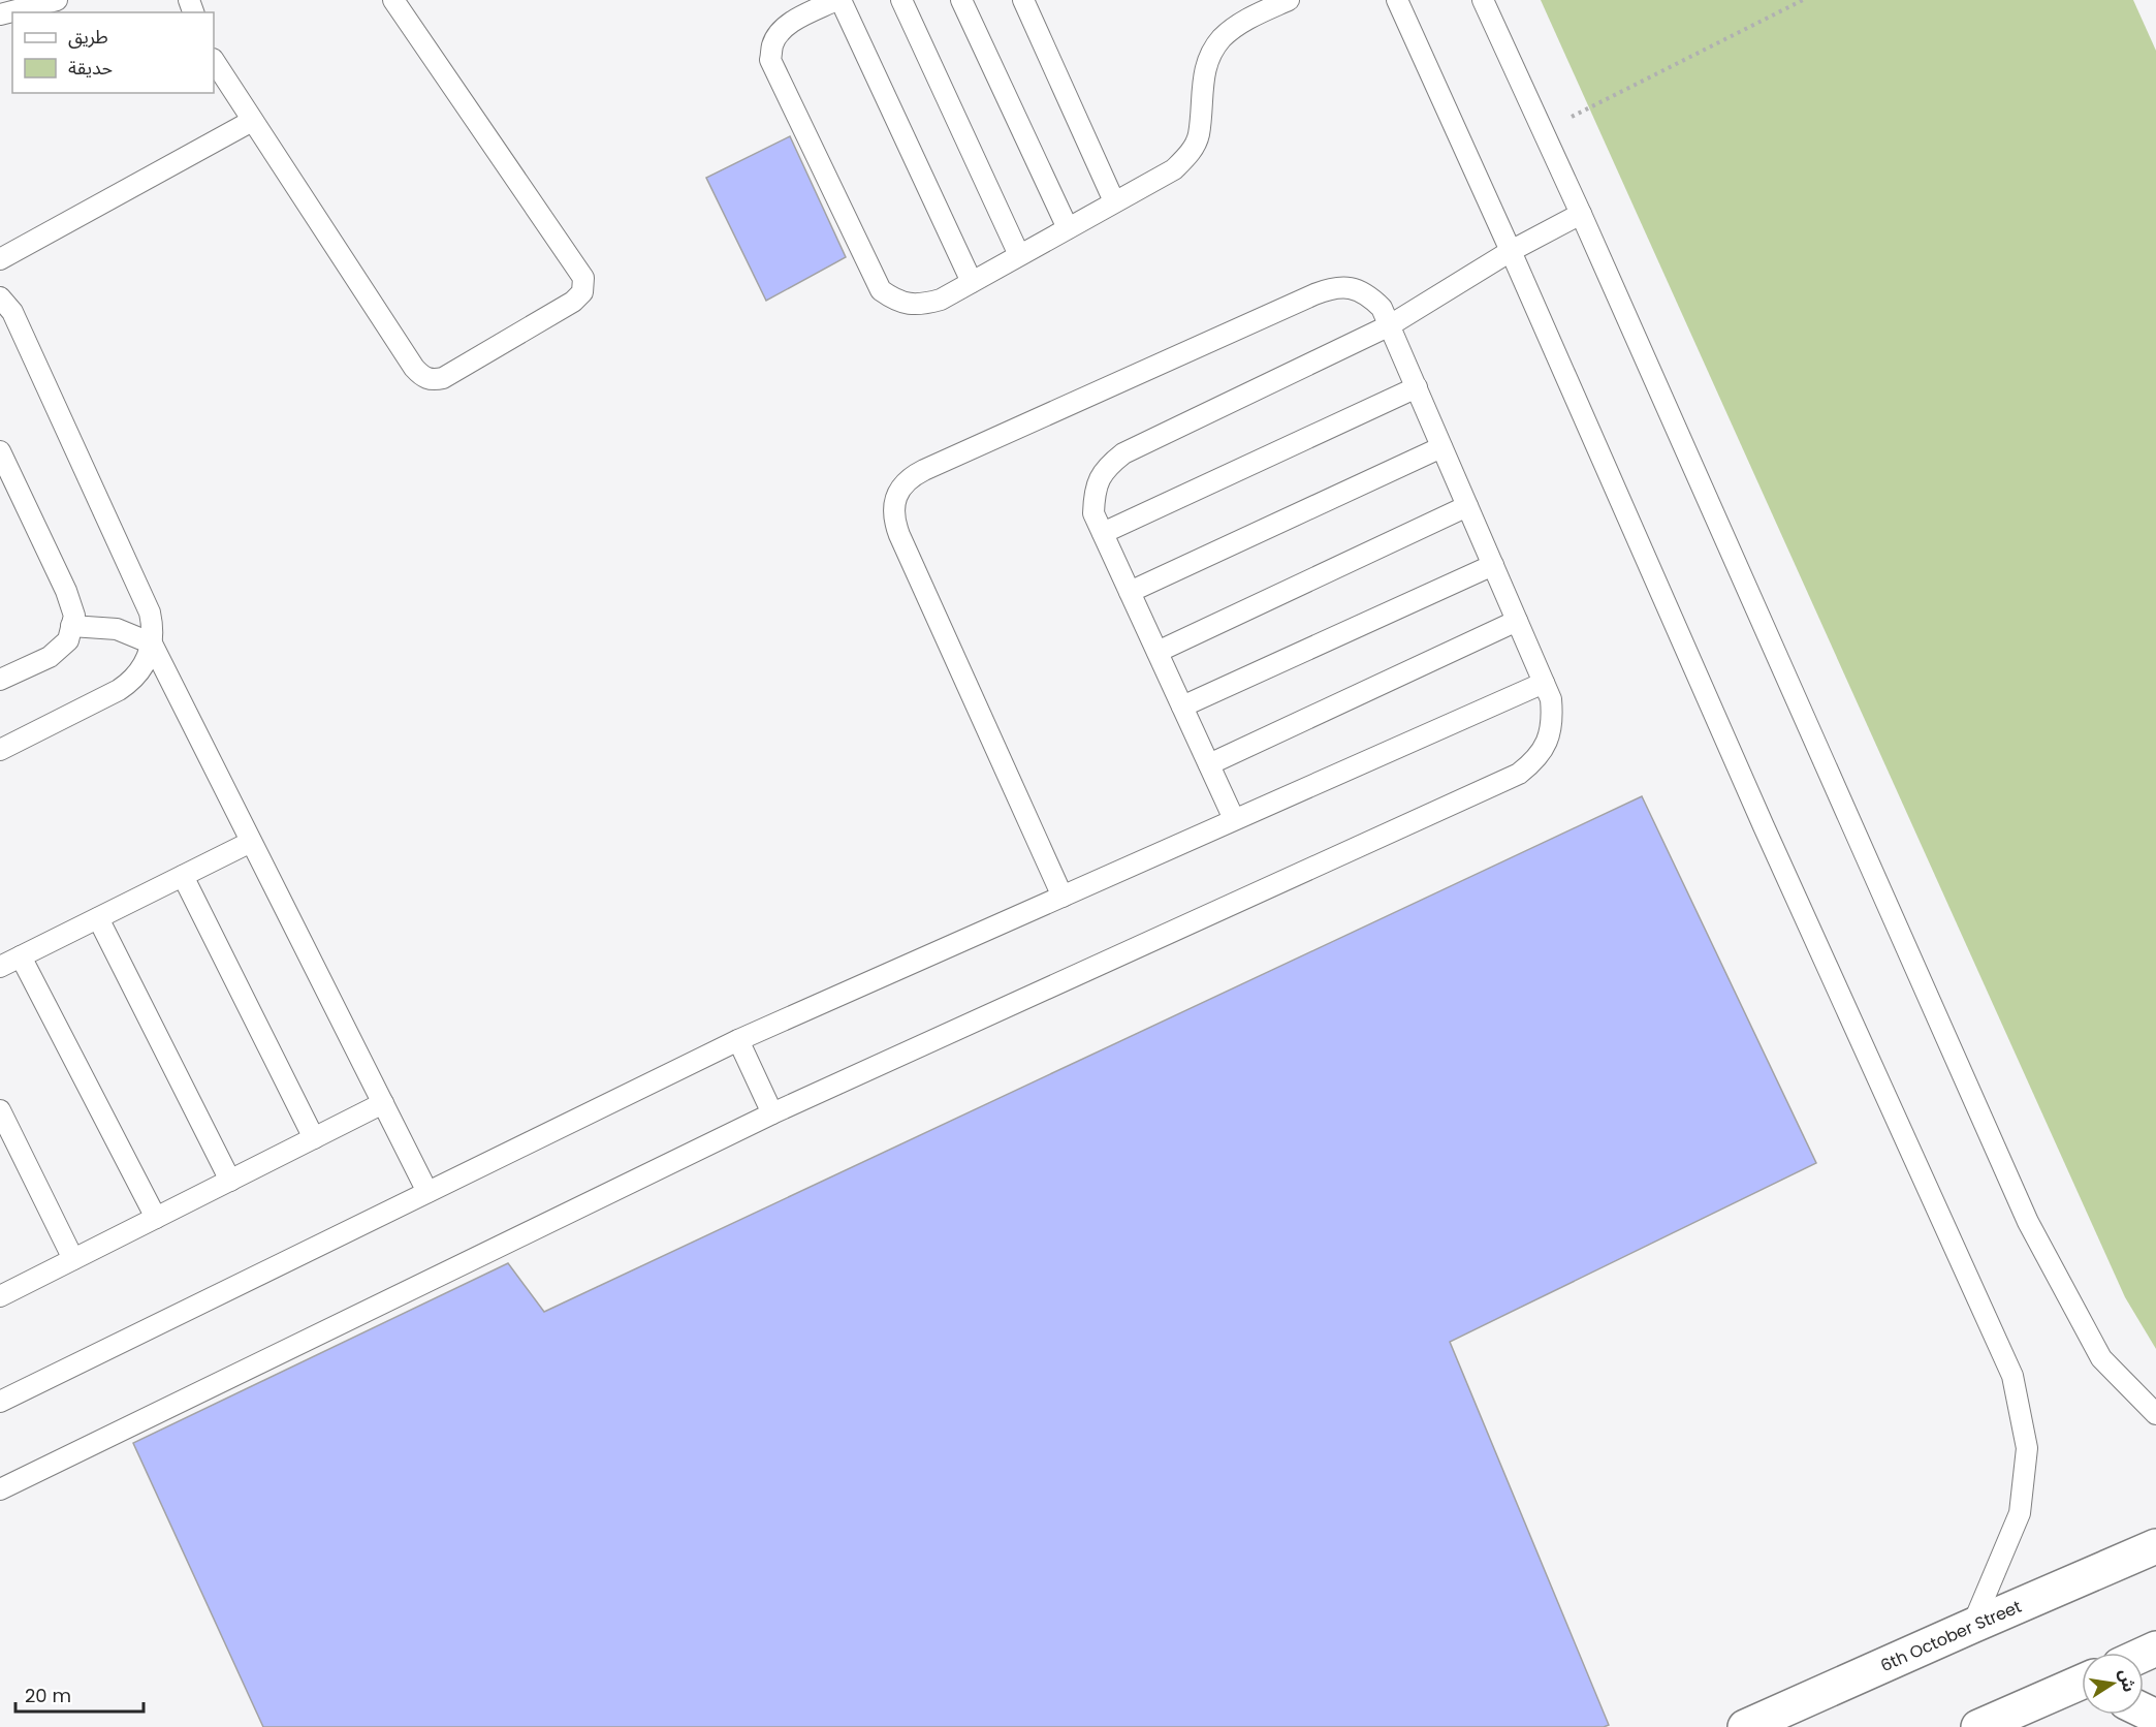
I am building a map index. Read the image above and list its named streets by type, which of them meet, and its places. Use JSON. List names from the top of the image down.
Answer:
{
  "streets": {
    "street": ["6th October Street"]
  },
  "legend": ["طريق", "حديقة"],
  "scale_bar": "20 m",
  "north": "right"
}
